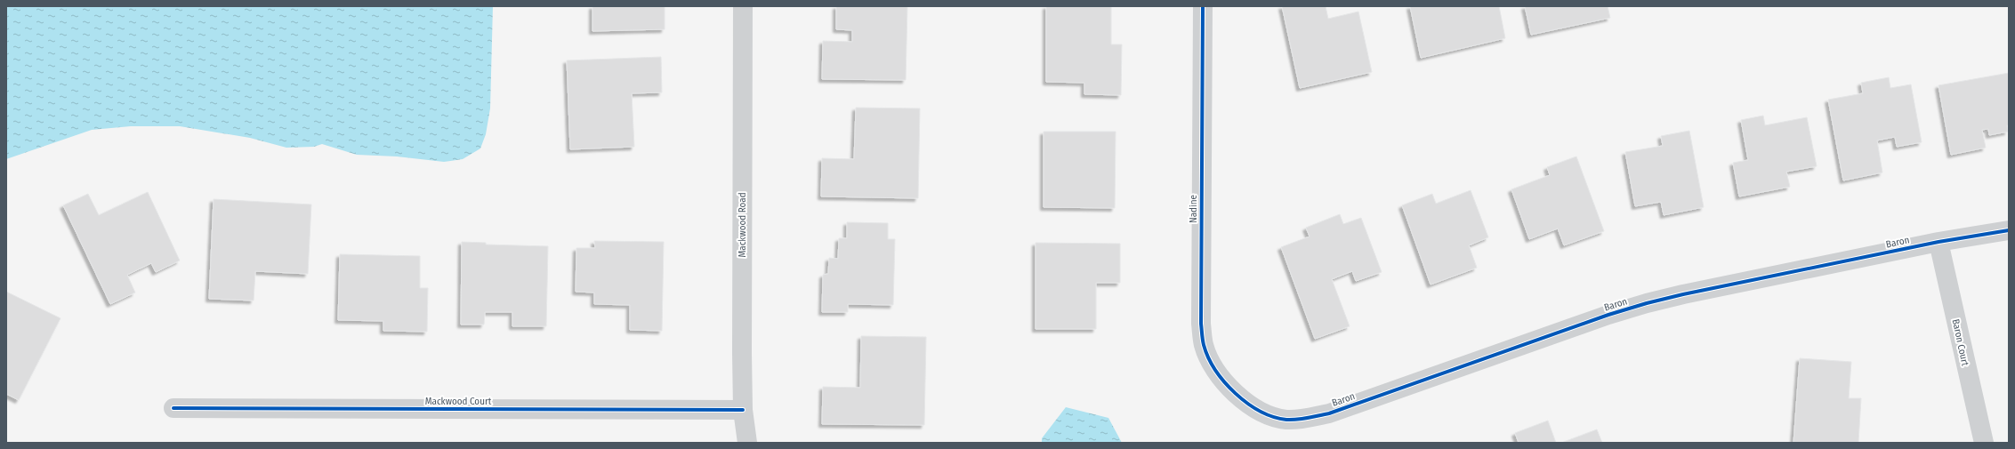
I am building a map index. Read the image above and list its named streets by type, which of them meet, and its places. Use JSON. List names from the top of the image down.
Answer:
{
  "streets": {
    "street": [
      "Nadine",
      "Mackwood Road",
      "Baron",
      "Baron Court",
      "Mackwood Court"
    ]
  },
  "crossings": [
    ["Nadine", "Baron"],
    ["Mackwood Road", "Mackwood Court"],
    ["Baron", "Baron Court"]
  ]
}
